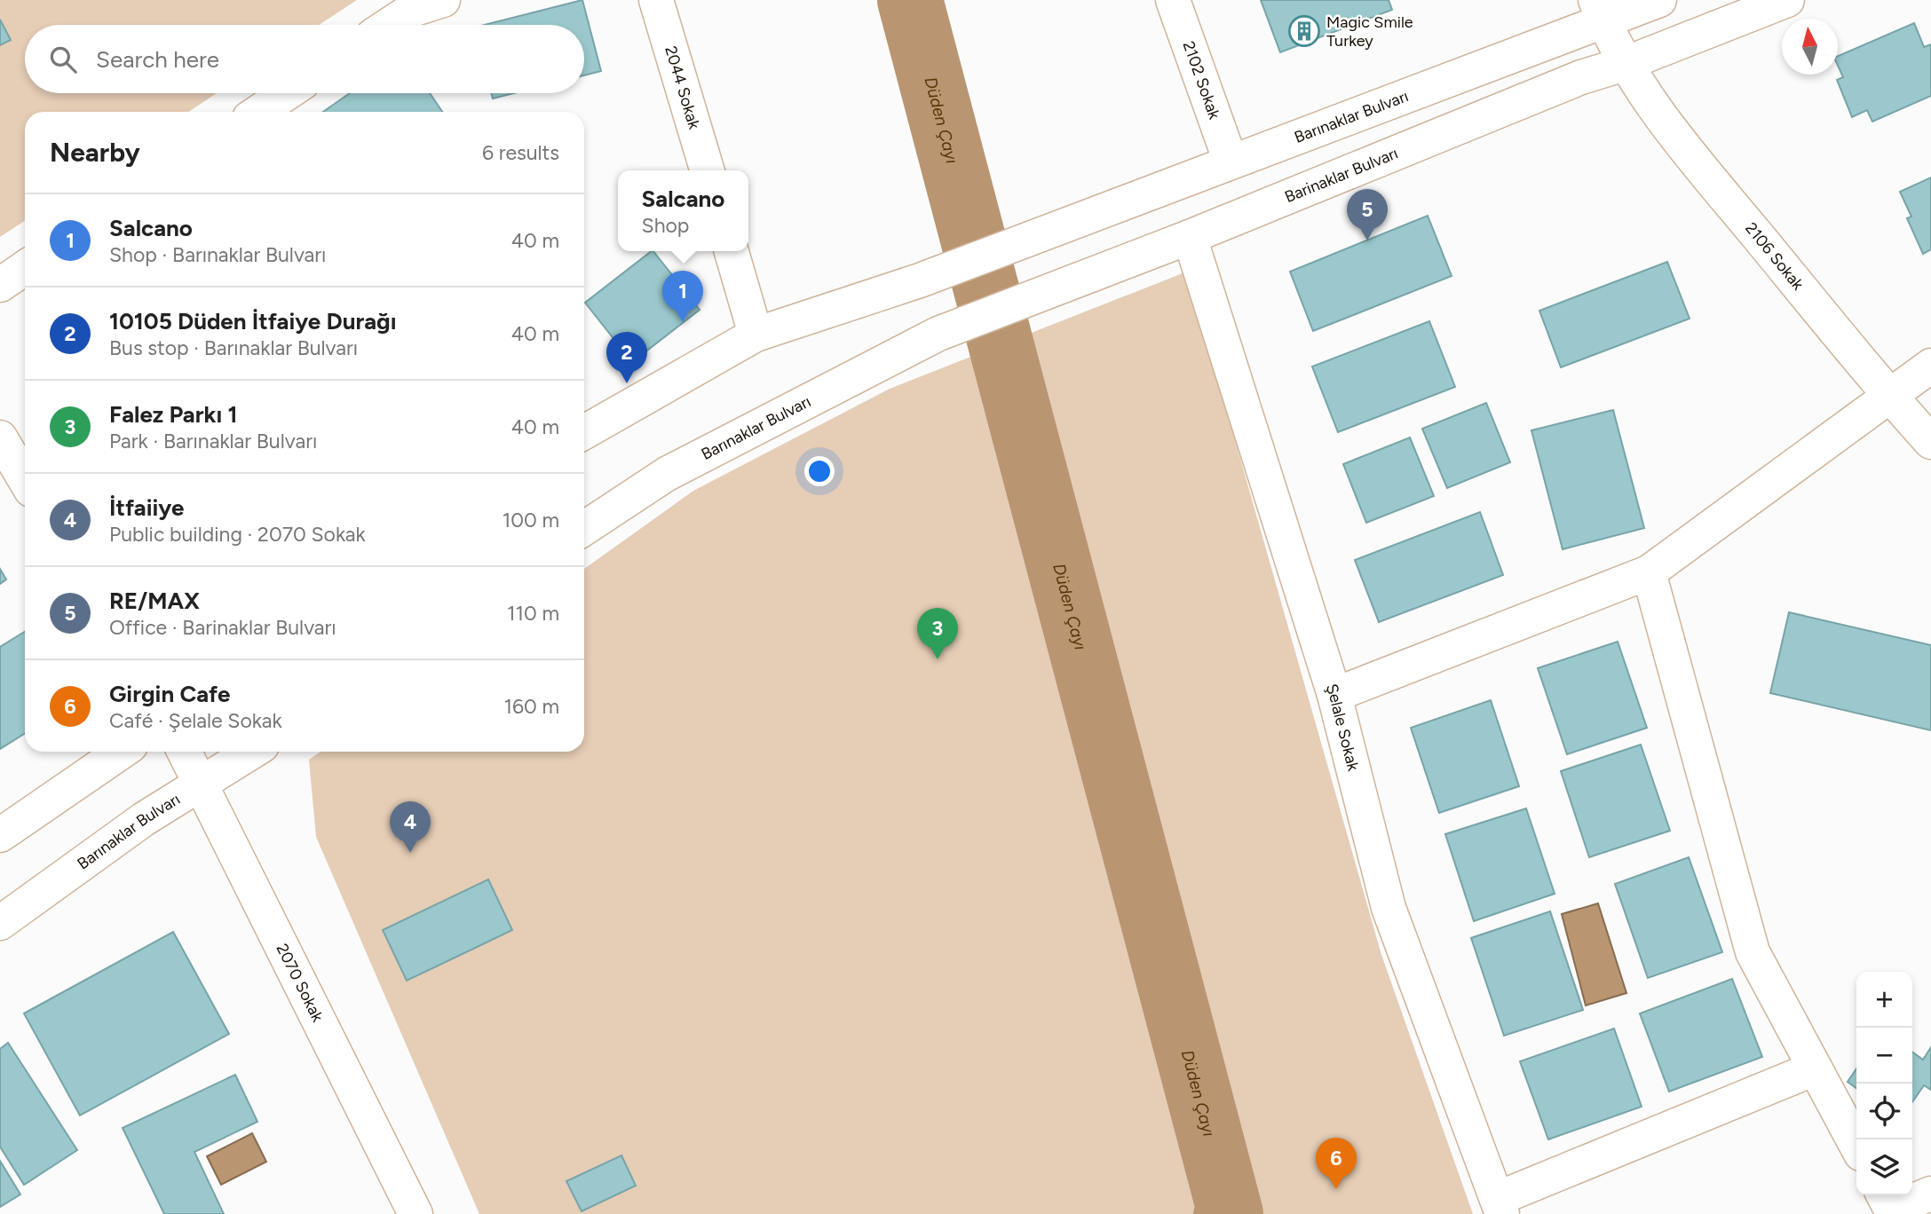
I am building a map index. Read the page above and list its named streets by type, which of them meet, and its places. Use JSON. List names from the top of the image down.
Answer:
{
  "streets": {
    "street": [
      "2102 Sokak",
      "2044 Sokak",
      "Barınaklar Bulvarı",
      "Barinaklar Bulvarı",
      "2106 Sokak",
      "Şelale Sokak",
      "2070 Sokak"
    ]
  },
  "crossings": [
    ["2102 Sokak", "Barınaklar Bulvarı"],
    ["Barınaklar Bulvarı", "Barinaklar Bulvarı"],
    ["Barınaklar Bulvarı", "2106 Sokak"],
    ["Barınaklar Bulvarı", "2070 Sokak"],
    ["Barinaklar Bulvarı", "2106 Sokak"],
    ["Barinaklar Bulvarı", "Şelale Sokak"]
  ],
  "water": ["Düden Çayı"],
  "places": {
    "building": ["Magic Smile Turkey"]
  },
  "north": "top",
  "page": {
    "search": "Search here",
    "heading": ["Nearby", "6 results"],
    "popup": ["Salcano", "Shop"],
    "pins": [
      "5",
      "1",
      "2",
      "3",
      "4",
      "6"
    ],
    "list": [
      {
        "mark": "1",
        "name": "Salcano",
        "note": "Shop · Barınaklar Bulvarı",
        "value": "40 m"
      },
      {
        "mark": "2",
        "name": "10105 Düden İtfaiye Durağı",
        "note": "Bus stop · Barınaklar Bulvarı",
        "value": "40 m"
      },
      {
        "mark": "3",
        "name": "Falez Parkı 1",
        "note": "Park · Barınaklar Bulvarı",
        "value": "40 m"
      },
      {
        "mark": "4",
        "name": "İtfaiiye",
        "note": "Public building · 2070 Sokak",
        "value": "100 m"
      },
      {
        "mark": "5",
        "name": "RE/MAX",
        "note": "Office · Barinaklar Bulvarı",
        "value": "110 m"
      },
      {
        "mark": "6",
        "name": "Girgin Cafe",
        "note": "Café · Şelale Sokak",
        "value": "160 m"
      }
    ],
    "map_buttons": ["+", "−"]
  }
}
